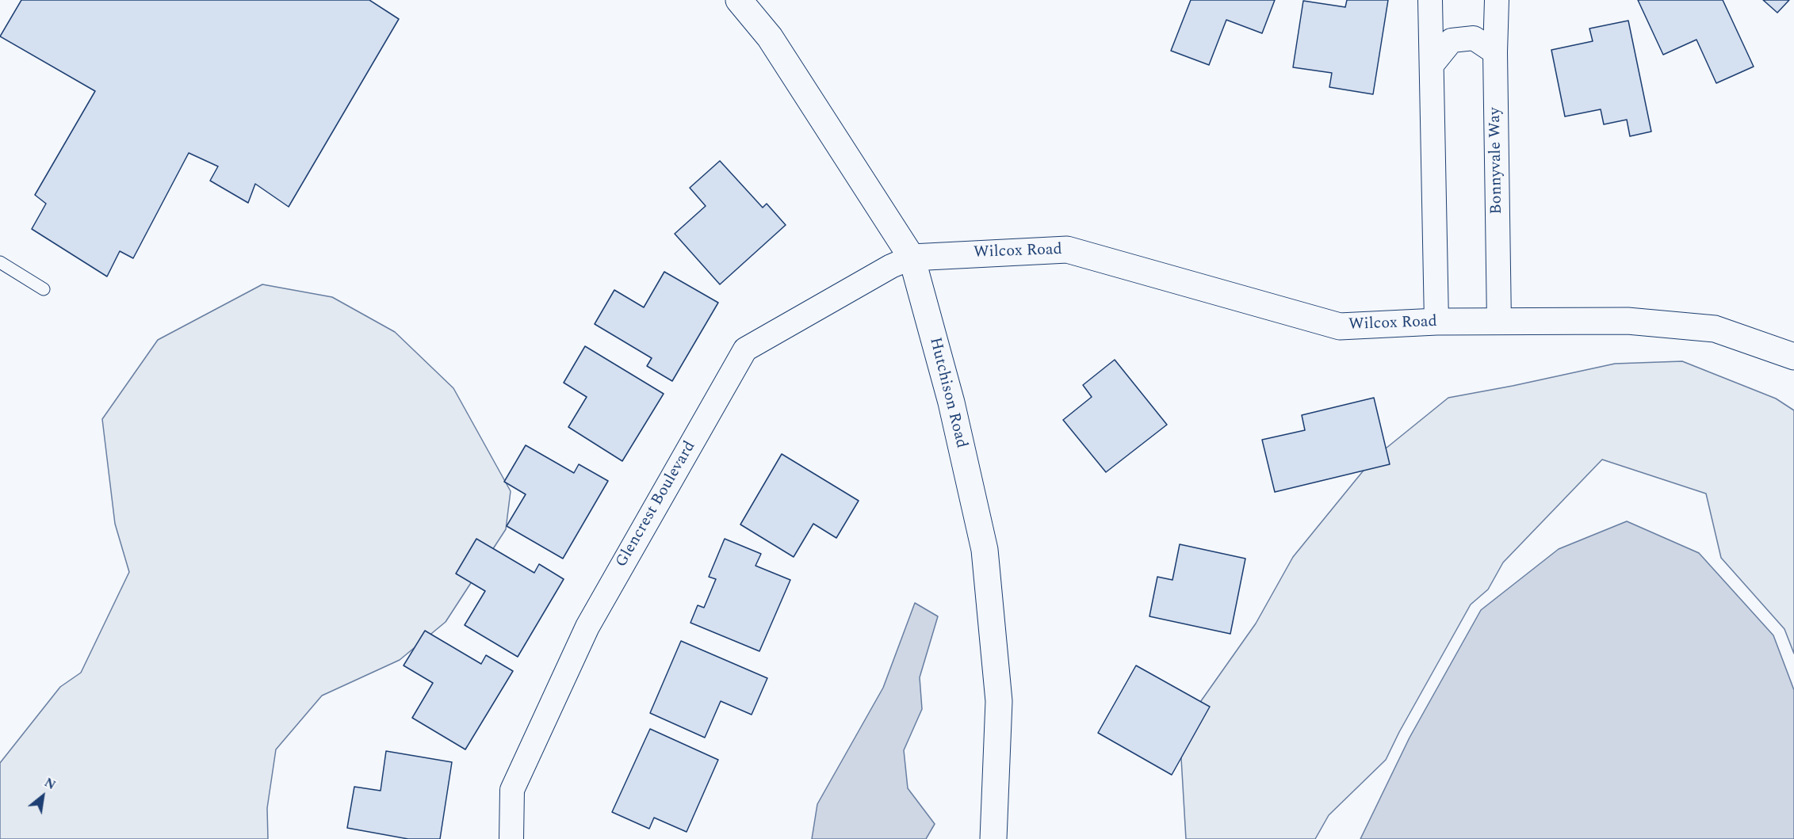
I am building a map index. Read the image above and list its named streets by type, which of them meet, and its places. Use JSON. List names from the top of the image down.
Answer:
{
  "streets": {
    "street": [
      "Bonnyvale Way",
      "Wilcox Road",
      "Hutchison Road",
      "Glencrest Boulevard"
    ]
  },
  "crossings": [
    ["Bonnyvale Way", "Wilcox Road"],
    ["Wilcox Road", "Hutchison Road"],
    ["Wilcox Road", "Glencrest Boulevard"],
    ["Hutchison Road", "Glencrest Boulevard"]
  ],
  "north": "top right"
}
